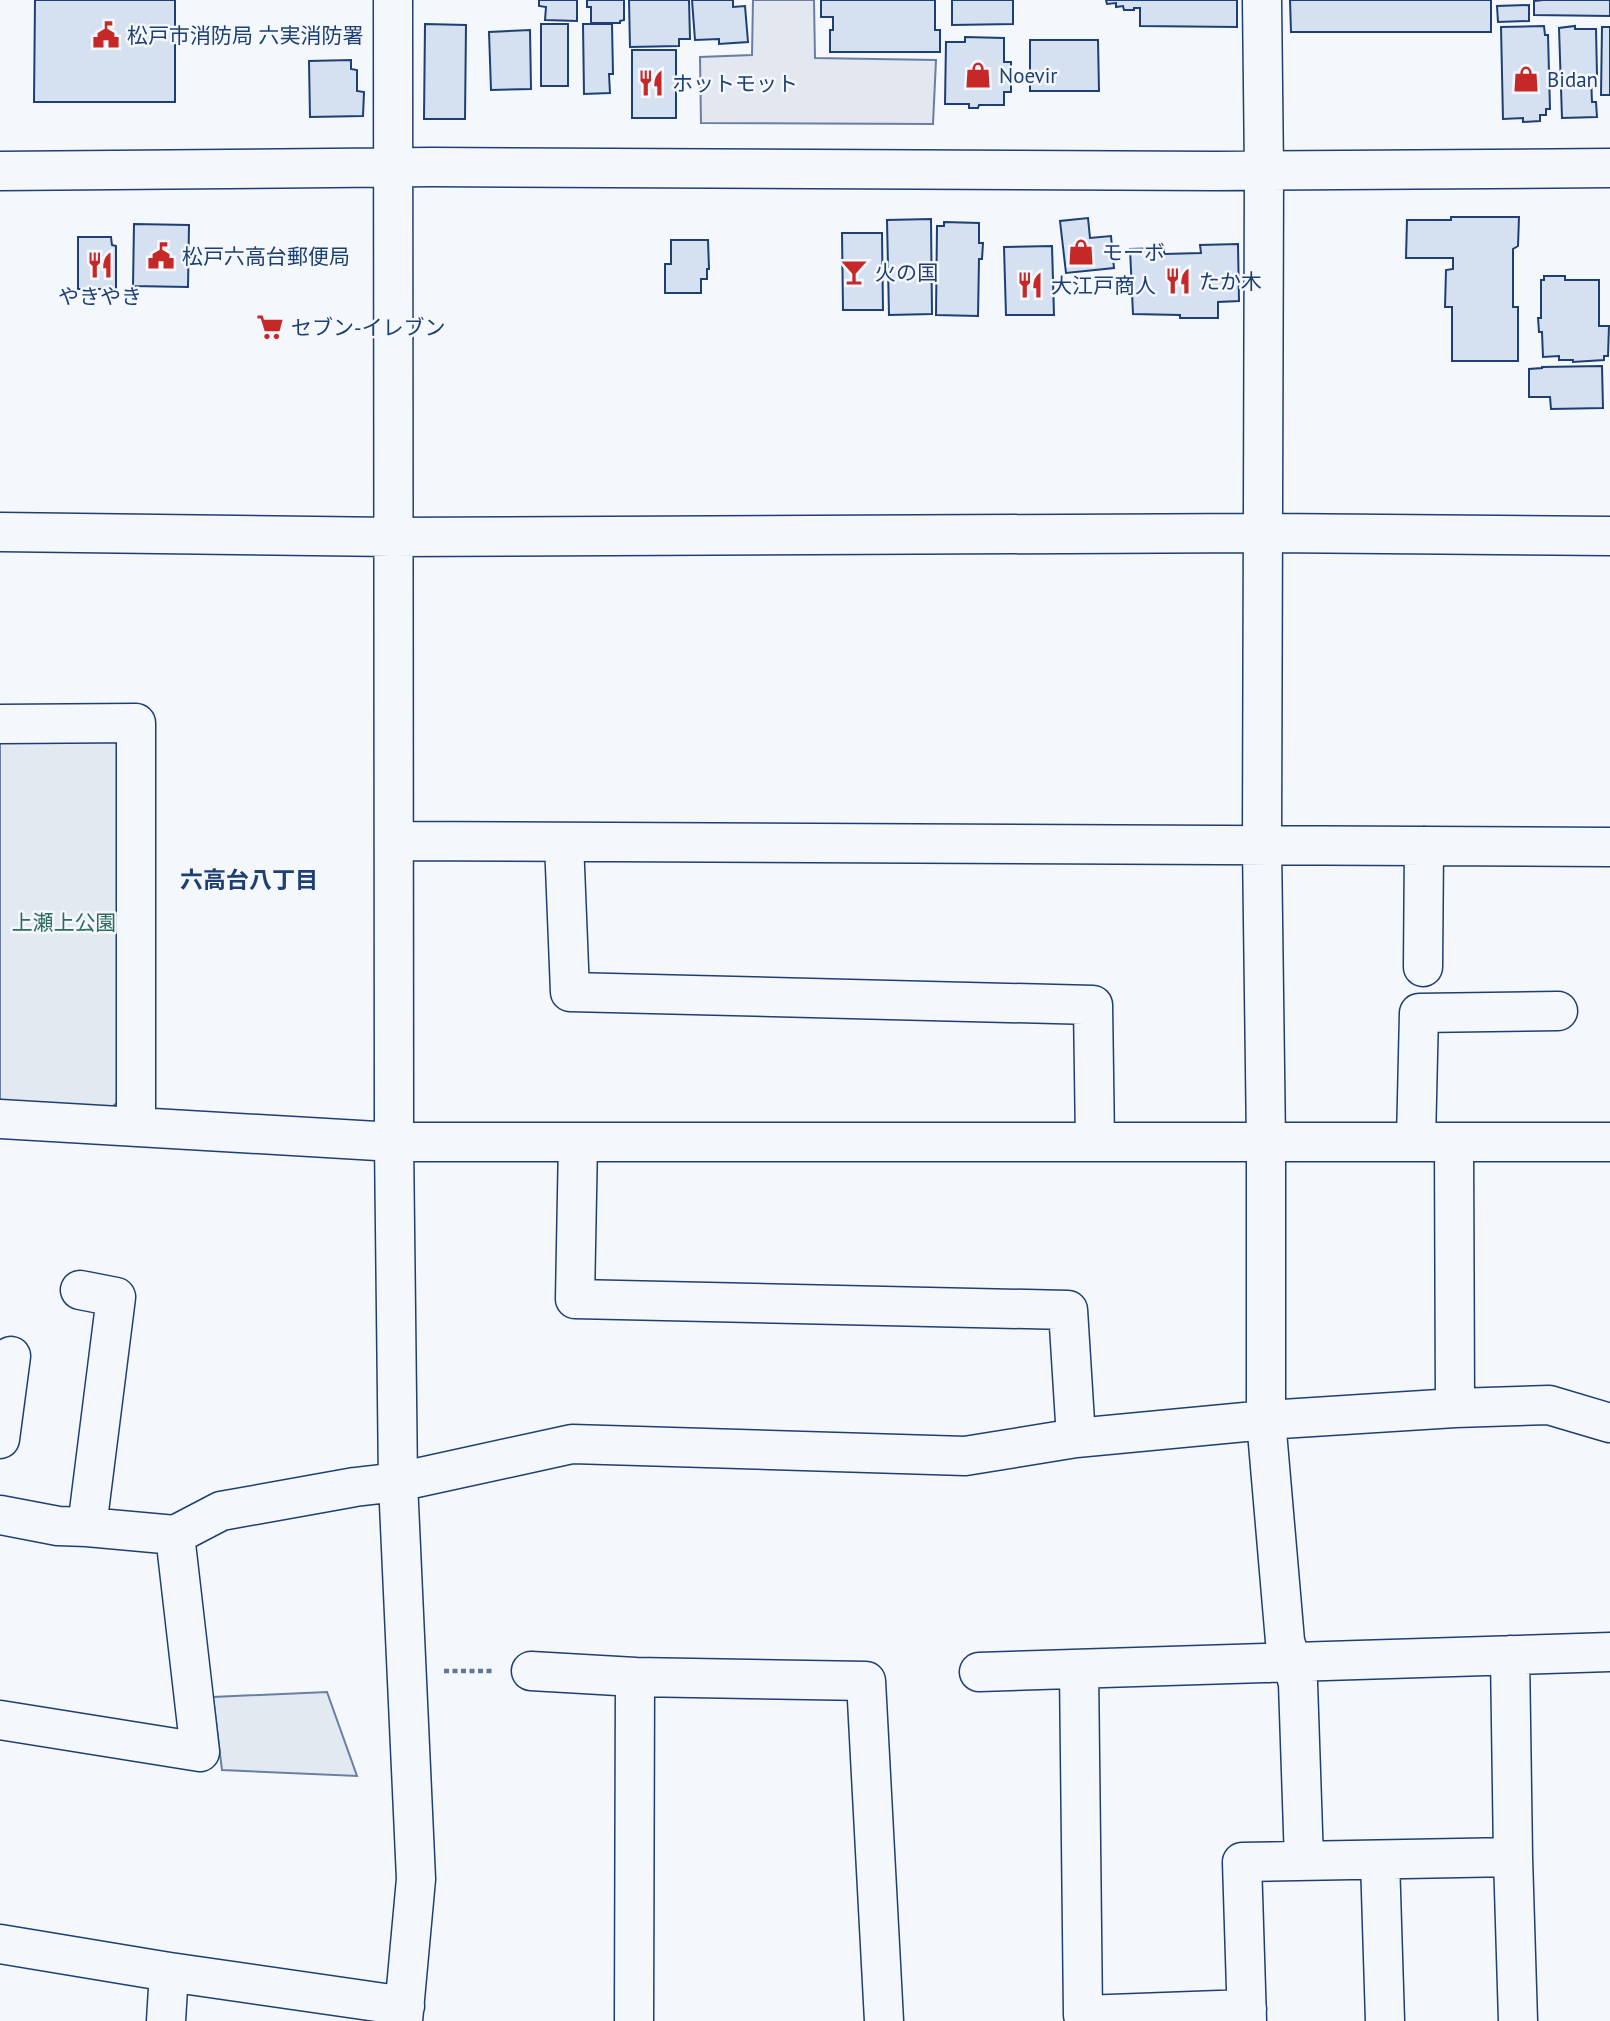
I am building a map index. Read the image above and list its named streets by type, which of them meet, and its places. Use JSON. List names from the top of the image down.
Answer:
{
  "districts": ["六高台八丁目"],
  "parks": ["上瀬上公園"],
  "places": {
    "public building": ["松戸市消防局 六実消防署", "松戸六高台郵便局"],
    "shop": ["Noevir", "Bidan", "モーボ"],
    "restaurant": [
      "ホットモット",
      "やきやき",
      "たか木",
      "大江戸商人"
    ],
    "bar": ["火の国"],
    "supermarket": ["セブン-イレブン"]
  }
}
